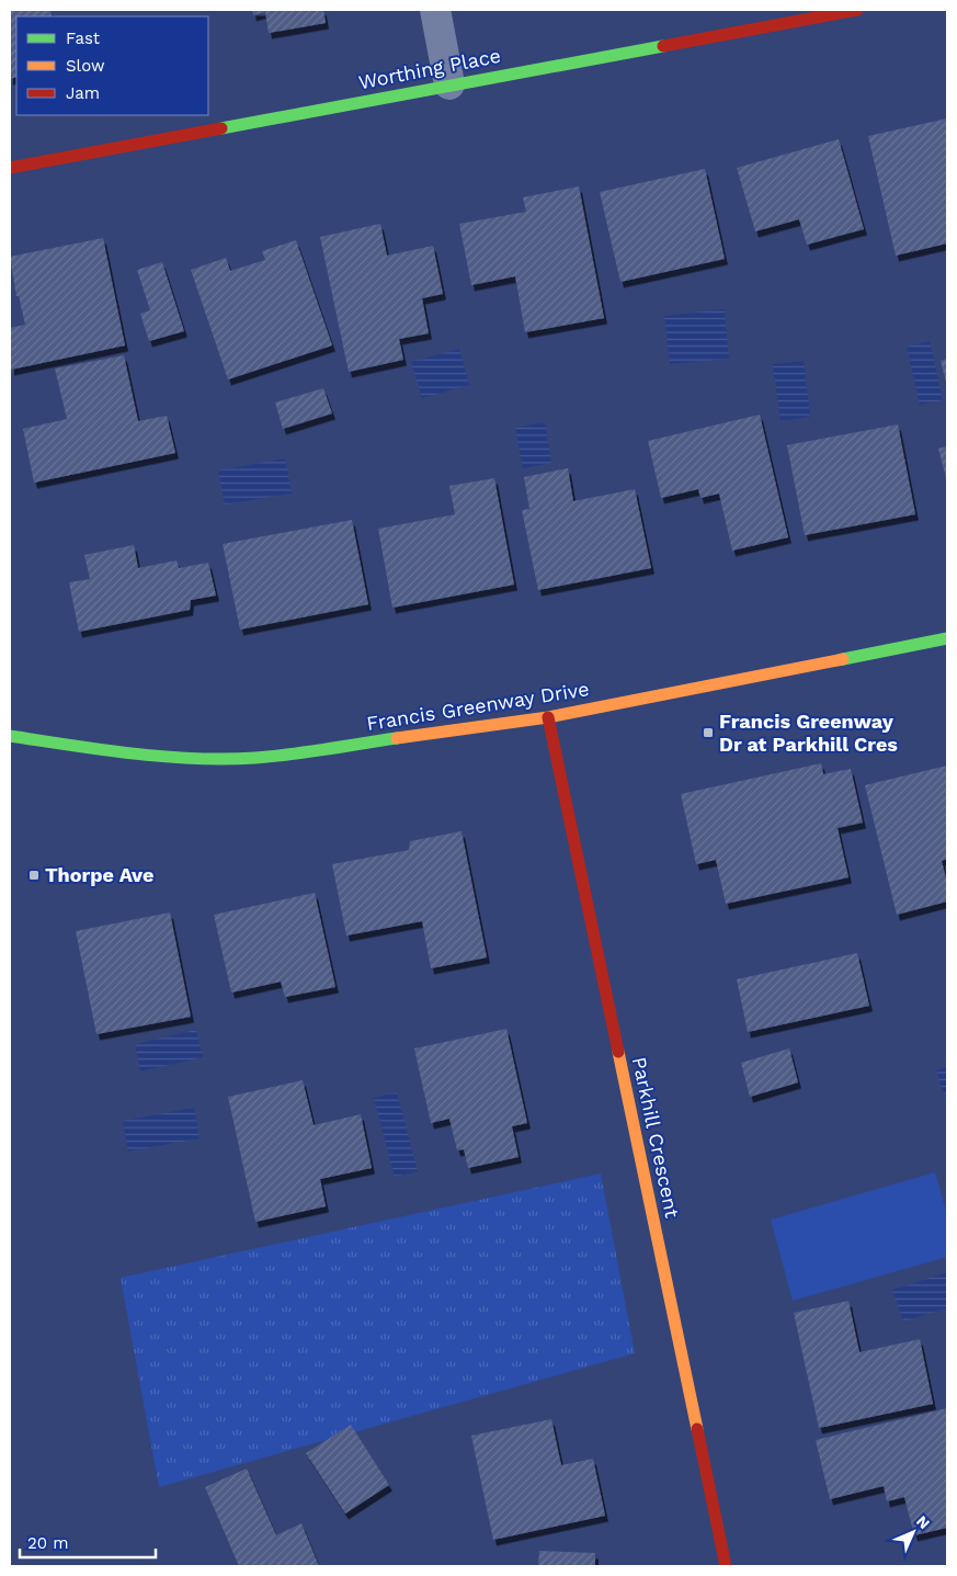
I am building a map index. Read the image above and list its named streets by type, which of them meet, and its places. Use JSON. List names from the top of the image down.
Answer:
{
  "streets": {
    "street": ["Worthing Place", "Francis Greenway Drive", "Parkhill Crescent"]
  },
  "crossings": [
    ["Francis Greenway Drive", "Parkhill Crescent"]
  ],
  "places": {
    "transit": ["Francis Greenway Dr at Parkhill Cres", "Thorpe Ave"]
  },
  "legend": ["Fast", "Slow", "Jam"],
  "scale_bar": "20 m",
  "north": "top right"
}
